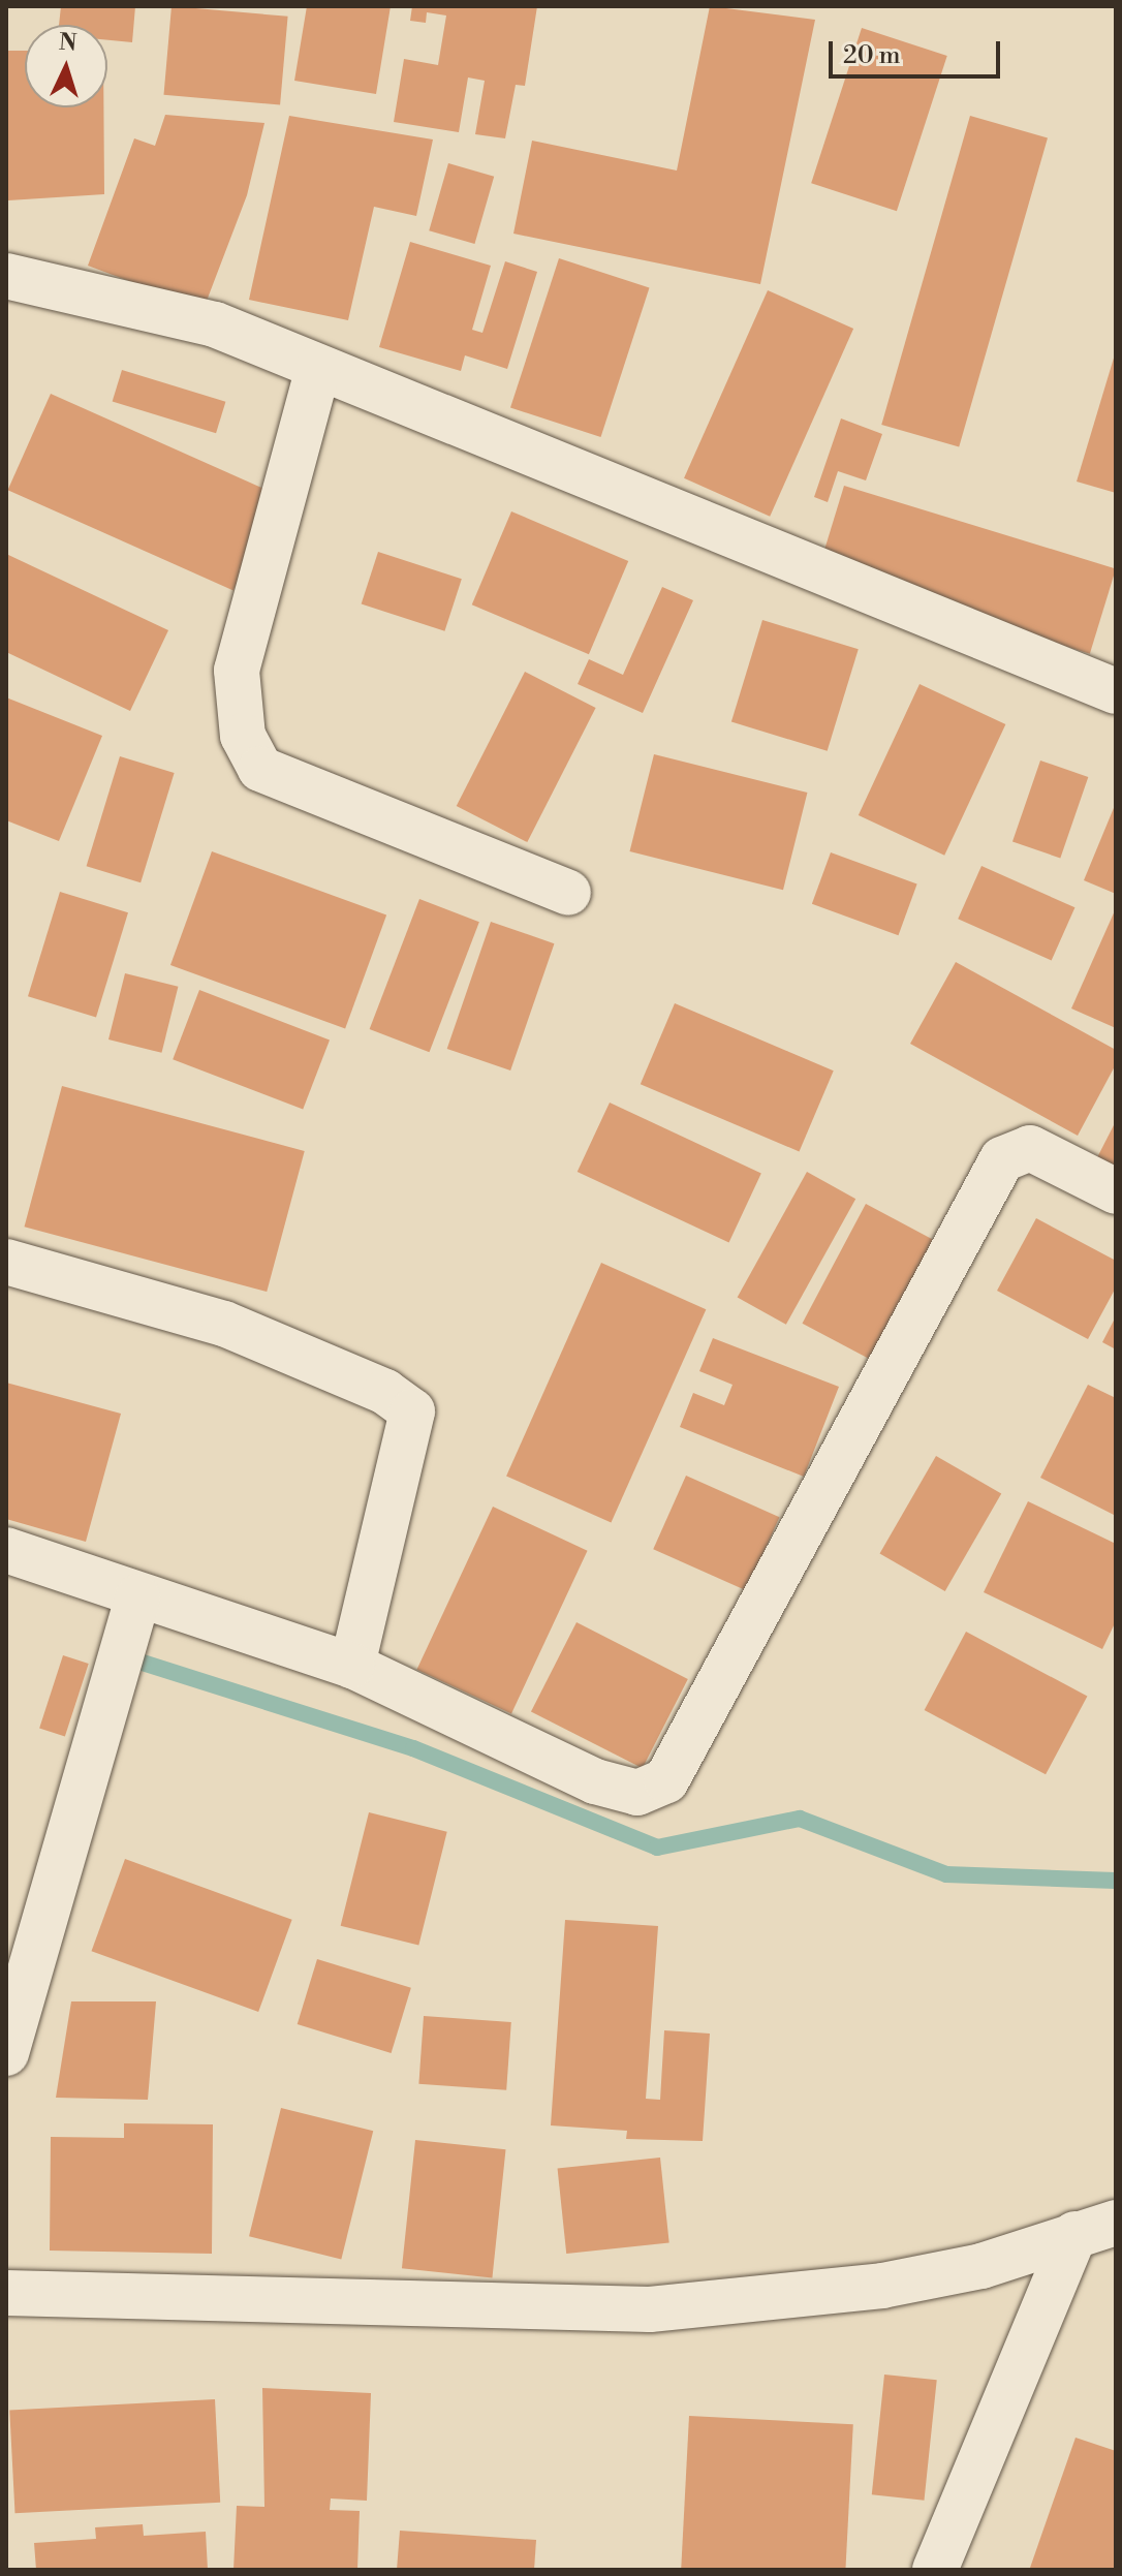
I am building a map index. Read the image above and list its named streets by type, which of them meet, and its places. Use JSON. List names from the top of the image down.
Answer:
{
  "scale_bar": "20 m",
  "north": "top"
}
